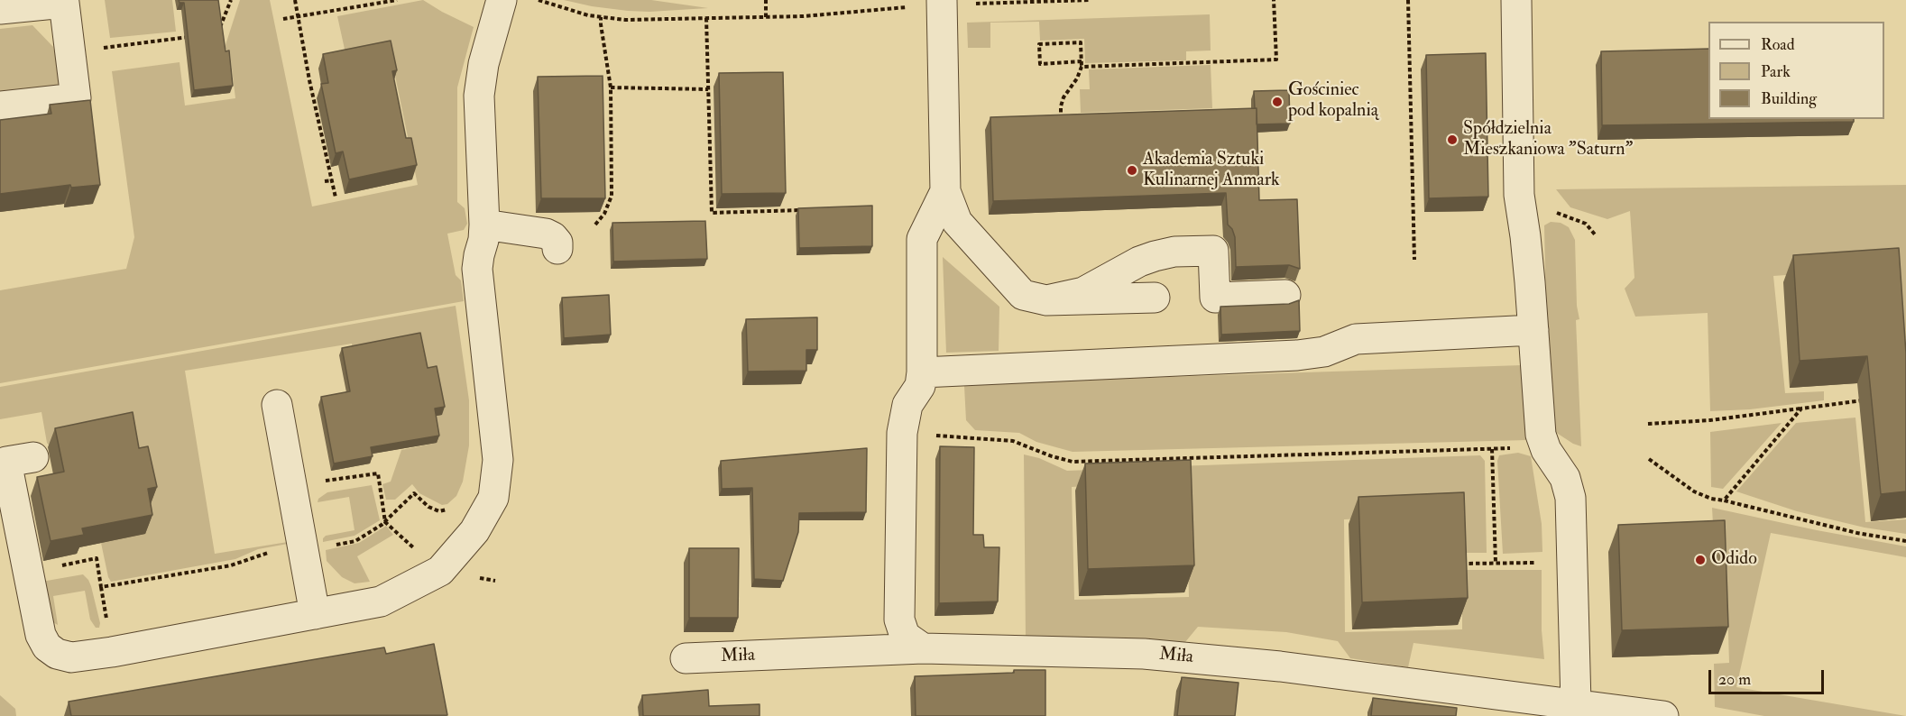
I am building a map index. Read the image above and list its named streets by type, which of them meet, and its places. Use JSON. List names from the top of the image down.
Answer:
{
  "streets": {
    "street": ["Miła"]
  },
  "places": [
    "Gościniec pod kopalnią",
    "Spółdzielnia Mieszkaniowa \"Saturn\"",
    "Akademia Sztuki Kulinarnej Anmark",
    "Odido"
  ],
  "legend": ["Road", "Park", "Building"],
  "scale_bar": "20 m"
}
